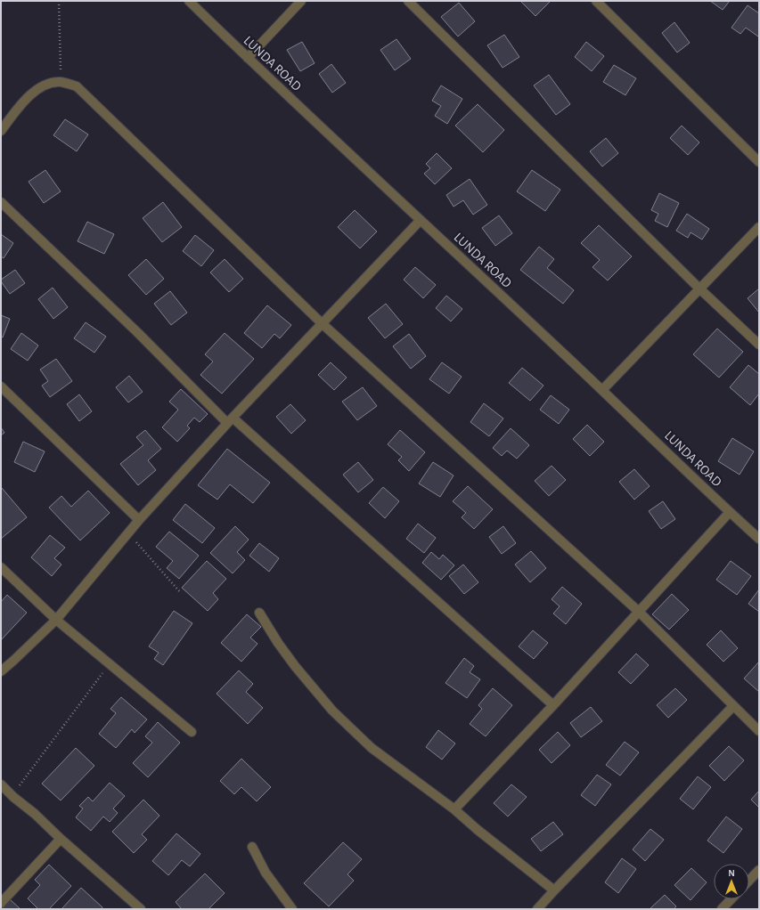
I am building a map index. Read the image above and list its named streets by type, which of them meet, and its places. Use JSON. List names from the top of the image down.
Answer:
{
  "streets": {
    "street": ["LUNDA ROAD"]
  },
  "north": "top"
}
